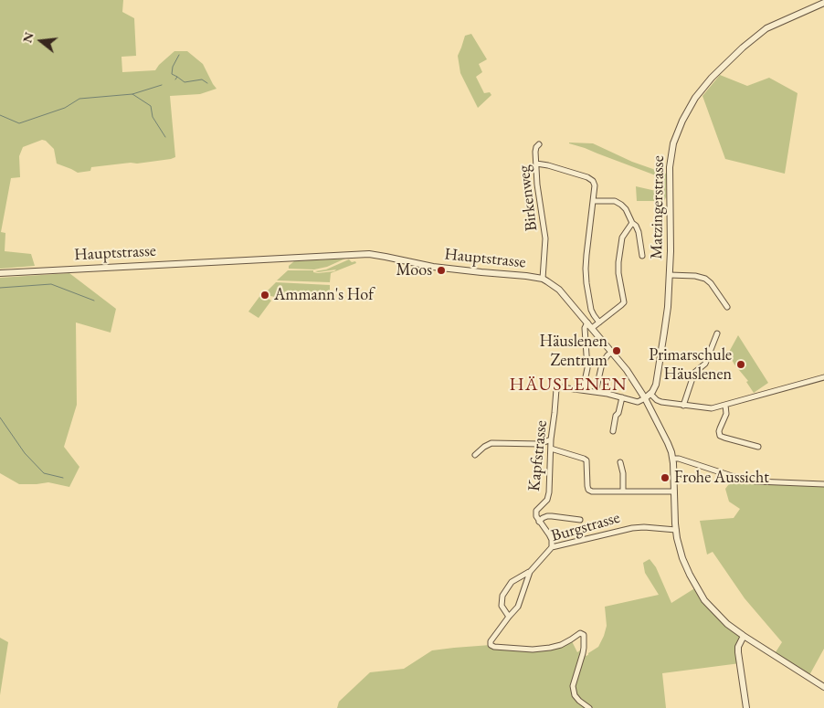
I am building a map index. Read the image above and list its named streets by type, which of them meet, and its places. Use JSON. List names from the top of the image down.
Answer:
{
  "streets": {
    "street": [
      "Birkenweg",
      "Matzingerstrasse",
      "Hauptstrasse",
      "Kapfstrasse",
      "Burgstrasse"
    ]
  },
  "crossings": [
    ["Birkenweg", "Hauptstrasse"],
    ["Hauptstrasse", "Burgstrasse"]
  ],
  "districts": ["HÄUSLENEN"],
  "places": [
    "Moos",
    "Ammann's Hof",
    "Häuslenen Zentrum",
    "Primarschule Häuslenen",
    "Frohe Aussicht"
  ],
  "north": "left"
}
